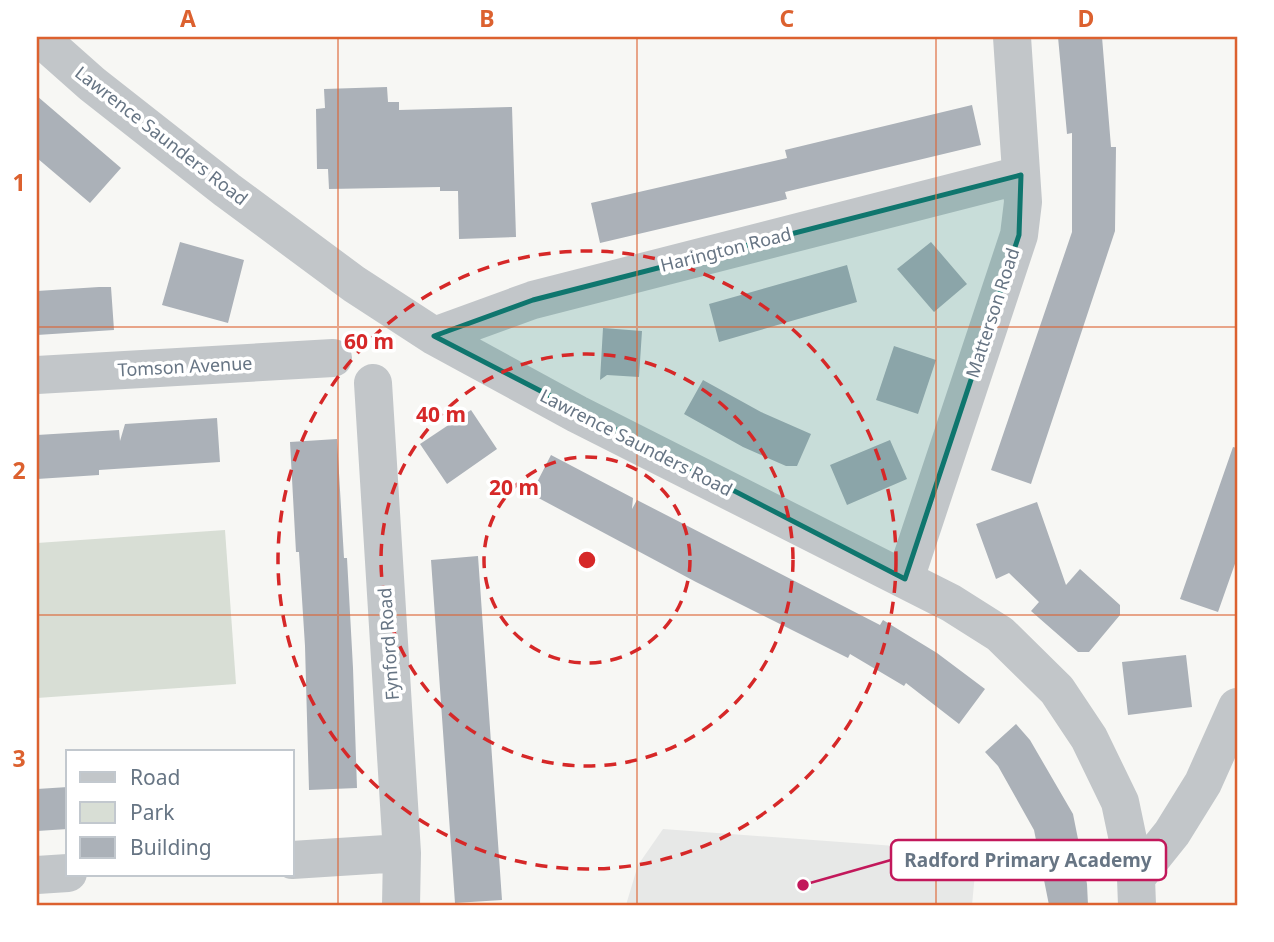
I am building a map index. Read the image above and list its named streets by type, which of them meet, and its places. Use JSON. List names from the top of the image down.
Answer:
{
  "streets": {
    "street": [
      "Lawrence Saunders Road",
      "Harington Road",
      "Matterson Road",
      "Tomson Avenue",
      "Fynford Road"
    ]
  },
  "crossings": [
    ["Lawrence Saunders Road", "Harington Road"],
    ["Lawrence Saunders Road", "Matterson Road"],
    ["Harington Road", "Matterson Road"]
  ],
  "places": ["Radford Primary Academy"],
  "legend": ["Road", "Park", "Building"],
  "grid": {
    "columns": [
      "A",
      "B",
      "C",
      "D"
    ],
    "rows": ["1", "2", "3"]
  },
  "rings": ["60 m", "40 m", "20 m"]
}
